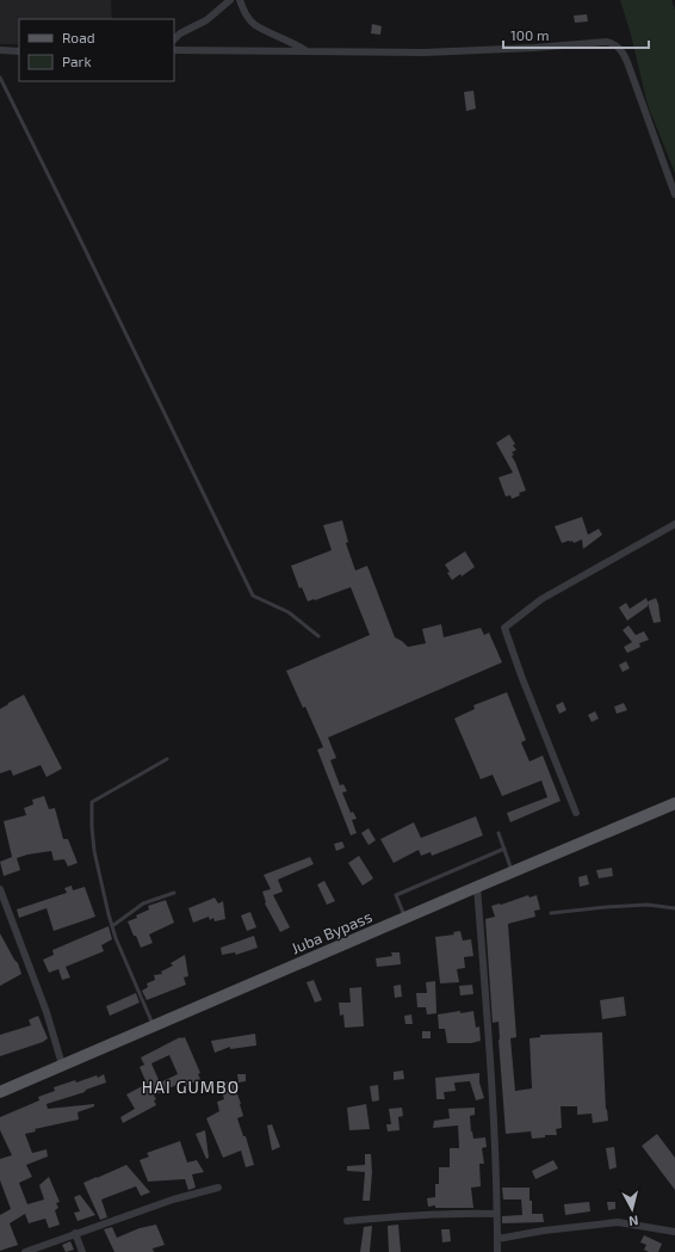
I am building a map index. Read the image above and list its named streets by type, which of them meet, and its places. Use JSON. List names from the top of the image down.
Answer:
{
  "streets": {
    "main road": ["Juba Bypass"]
  },
  "districts": ["HAI GUMBO"],
  "legend": ["Road", "Park"],
  "scale_bar": "100 m",
  "north": "bottom"
}
